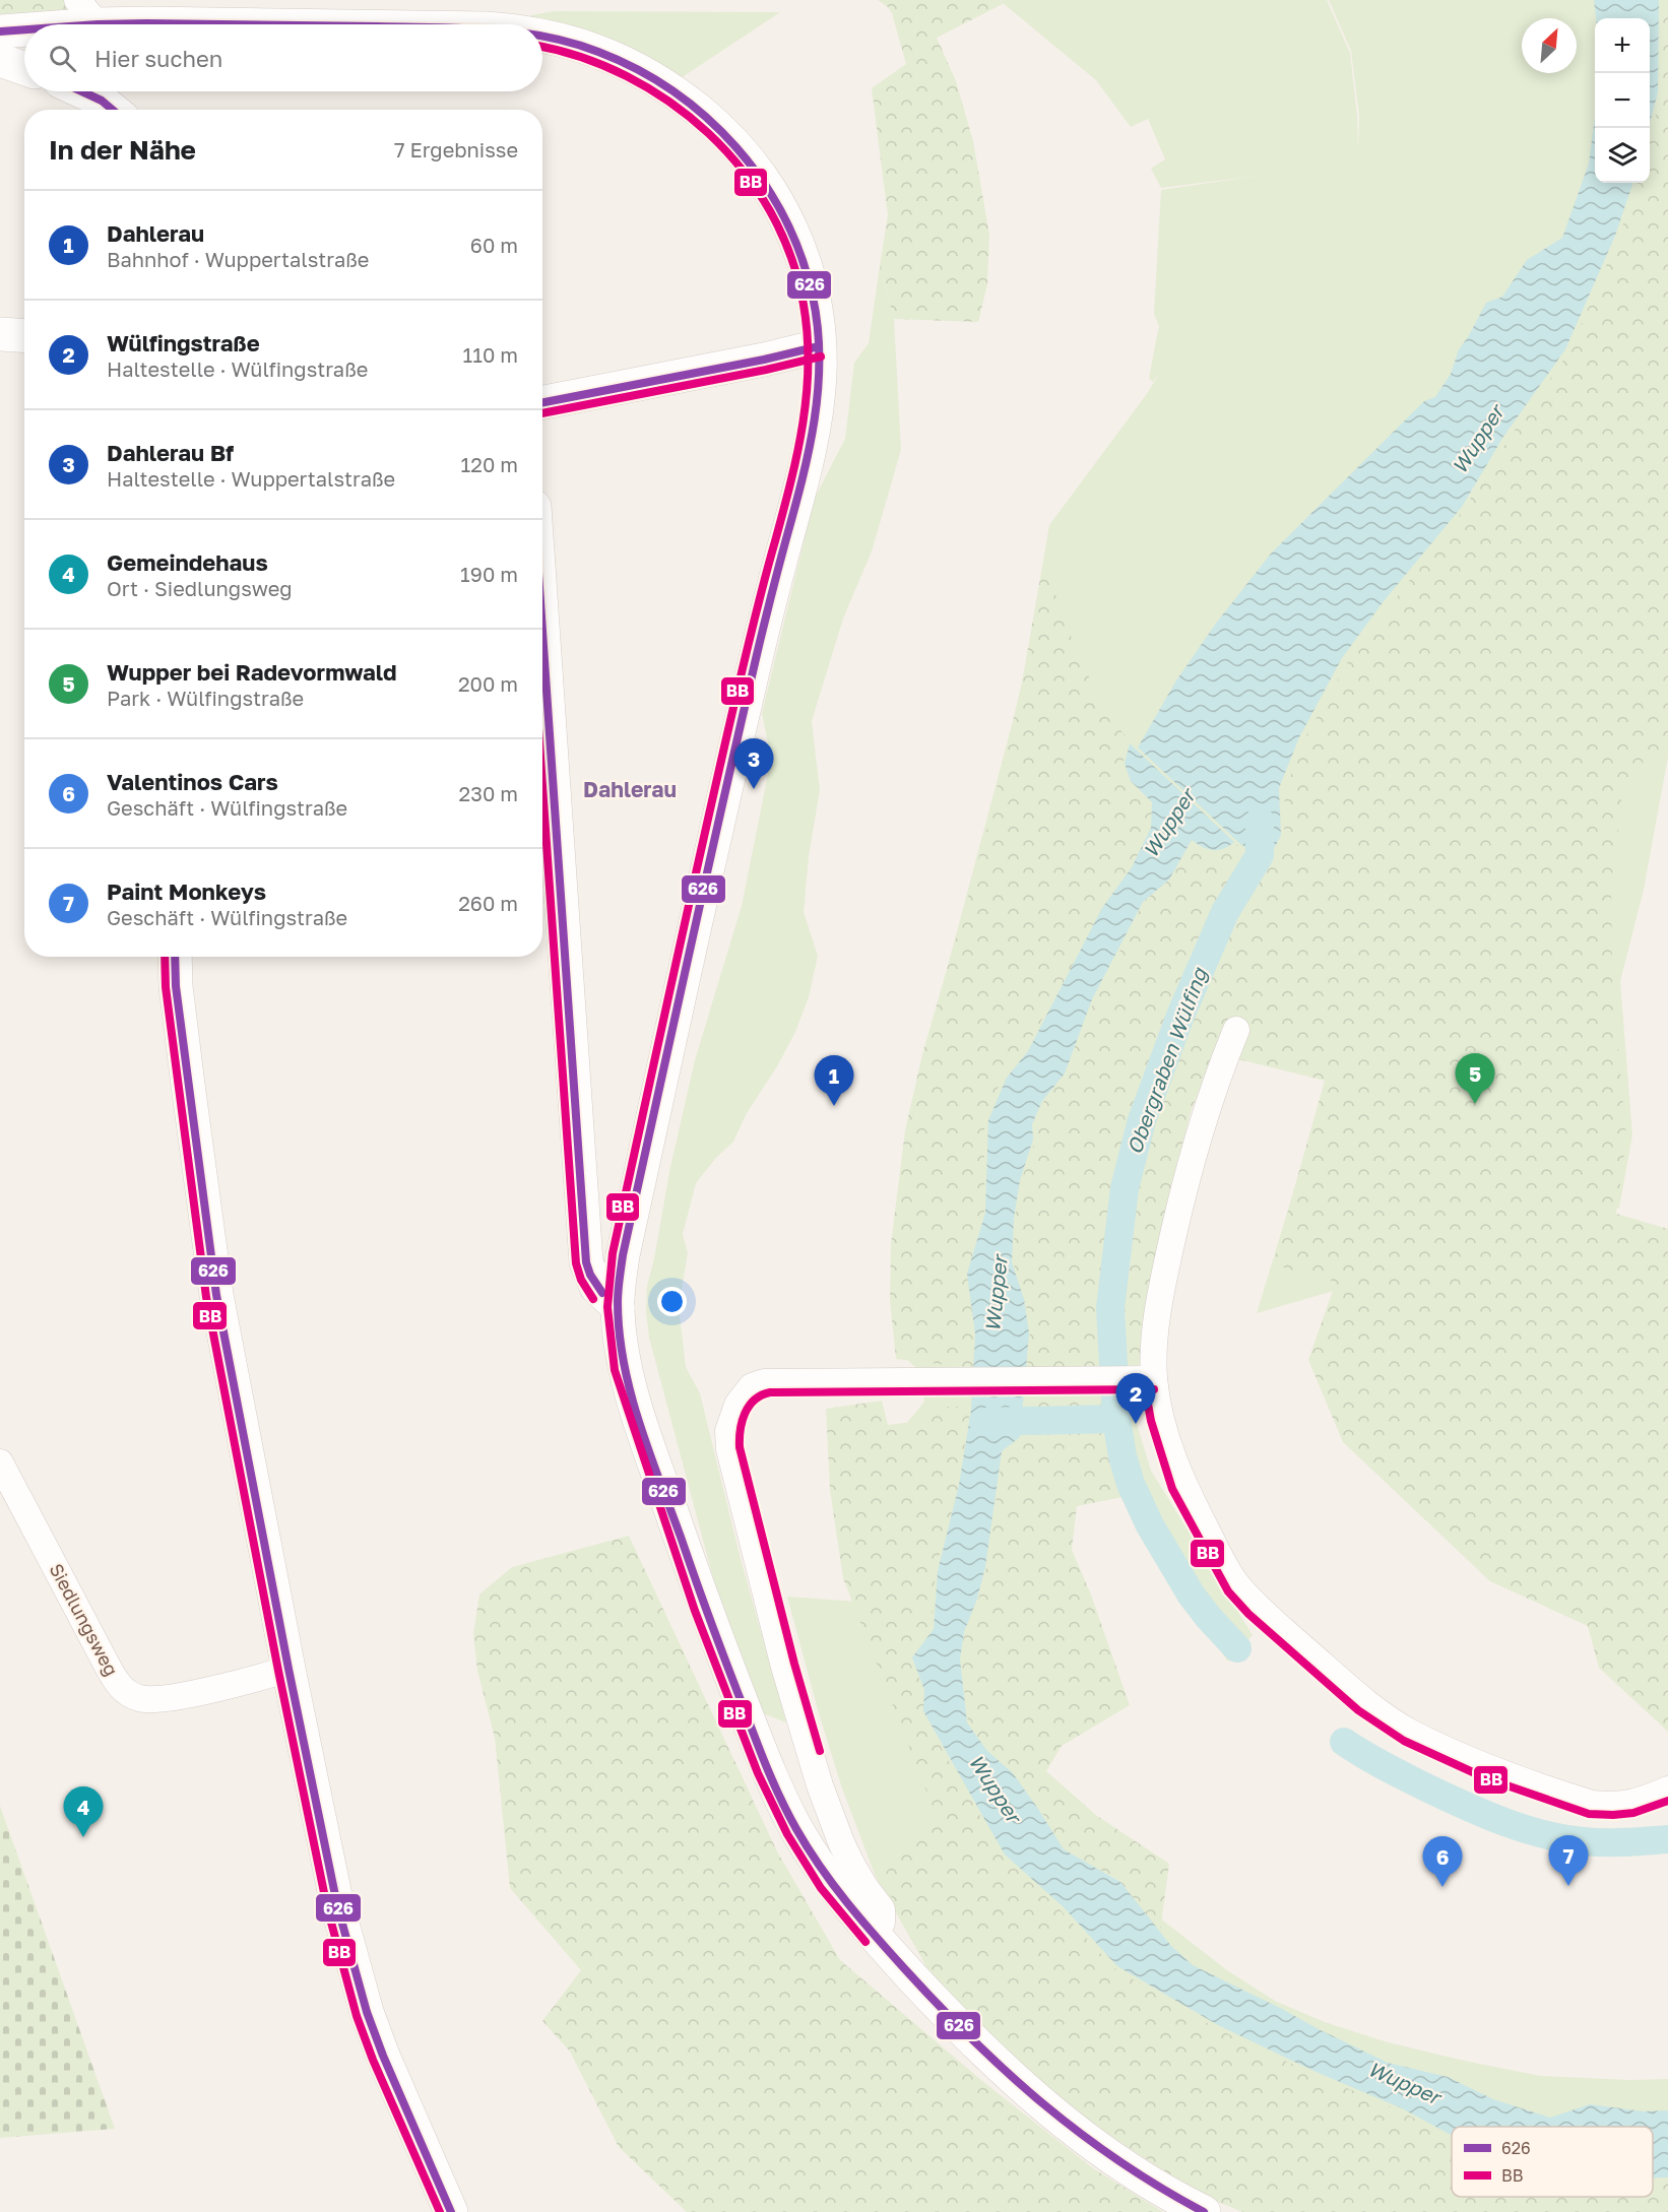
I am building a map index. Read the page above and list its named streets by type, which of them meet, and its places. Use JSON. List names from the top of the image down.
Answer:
{
  "streets": {
    "street": ["Siedlungsweg"]
  },
  "districts": ["Dahlerau"],
  "water": ["Wupper", "Obergraben Wülfing"],
  "lines": ["transit line 626", "transit line BB"],
  "legend": ["626", "BB"],
  "north": "top right",
  "page": {
    "map_buttons": ["+", "−"],
    "search": "Hier suchen",
    "heading": ["In der Nähe", "7 Ergebnisse"],
    "list": [
      {
        "mark": "1",
        "name": "Dahlerau",
        "note": "Bahnhof · Wuppertalstraße",
        "value": "60 m"
      },
      {
        "mark": "2",
        "name": "Wülfingstraße",
        "note": "Haltestelle · Wülfingstraße",
        "value": "110 m"
      },
      {
        "mark": "3",
        "name": "Dahlerau Bf",
        "note": "Haltestelle · Wuppertalstraße",
        "value": "120 m"
      },
      {
        "mark": "4",
        "name": "Gemeindehaus",
        "note": "Ort · Siedlungsweg",
        "value": "190 m"
      },
      {
        "mark": "5",
        "name": "Wupper bei Radevormwald",
        "note": "Park · Wülfingstraße",
        "value": "200 m"
      },
      {
        "mark": "6",
        "name": "Valentinos Cars",
        "note": "Geschäft · Wülfingstraße",
        "value": "230 m"
      },
      {
        "mark": "7",
        "name": "Paint Monkeys",
        "note": "Geschäft · Wülfingstraße",
        "value": "260 m"
      }
    ],
    "pins": [
      "3",
      "5",
      "1",
      "2",
      "4",
      "7",
      "6"
    ]
  }
}
